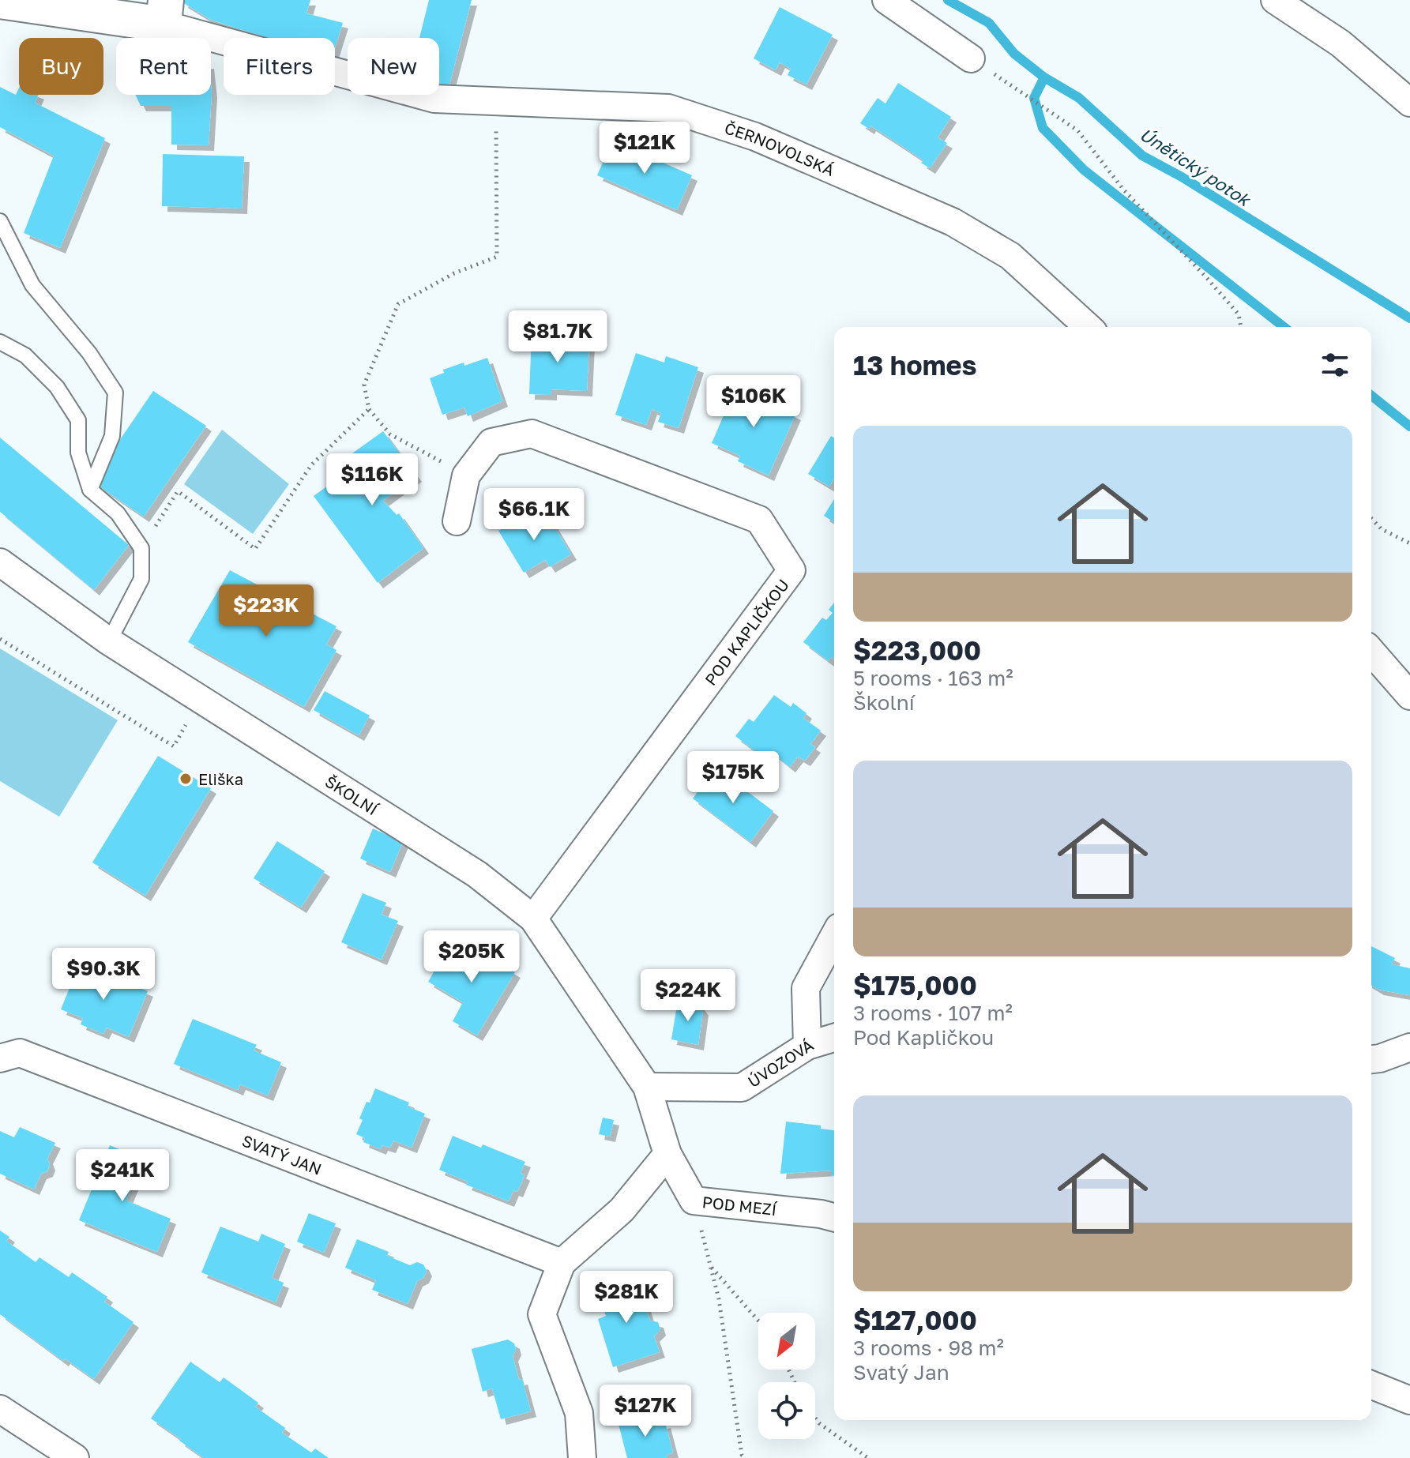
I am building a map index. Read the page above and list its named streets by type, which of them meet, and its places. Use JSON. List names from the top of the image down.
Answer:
{
  "streets": {
    "street": [
      "ČERNOVOLSKÁ",
      "POD KAPLIČKOU",
      "ŠKOLNÍ",
      "ÚVOZOVÁ",
      "SVATÝ JAN",
      "POD MEZÍ"
    ]
  },
  "crossings": [
    ["POD KAPLIČKOU", "ŠKOLNÍ"],
    ["ŠKOLNÍ", "ÚVOZOVÁ"]
  ],
  "water": ["Únětický potok"],
  "places": ["Eliška"],
  "north": "bottom left",
  "page": {
    "chip": [
      "Buy",
      "Rent",
      "Filters",
      "New"
    ],
    "price": [
      "$121K",
      "$81.7K",
      "$106K",
      "$116K",
      "$66.1K",
      "$223K",
      "$175K",
      "$205K",
      "$90.3K",
      "$224K",
      "$241K",
      "$281K",
      "$127K"
    ],
    "heading": "13 homes",
    "list": [
      {
        "name": "$223,000",
        "note": "5 rooms · 163 m² · Školní"
      },
      {
        "name": "$175,000",
        "note": "3 rooms · 107 m² · Pod Kapličkou"
      },
      {
        "name": "$127,000",
        "note": "3 rooms · 98 m² · Svatý Jan"
      }
    ]
  }
}
